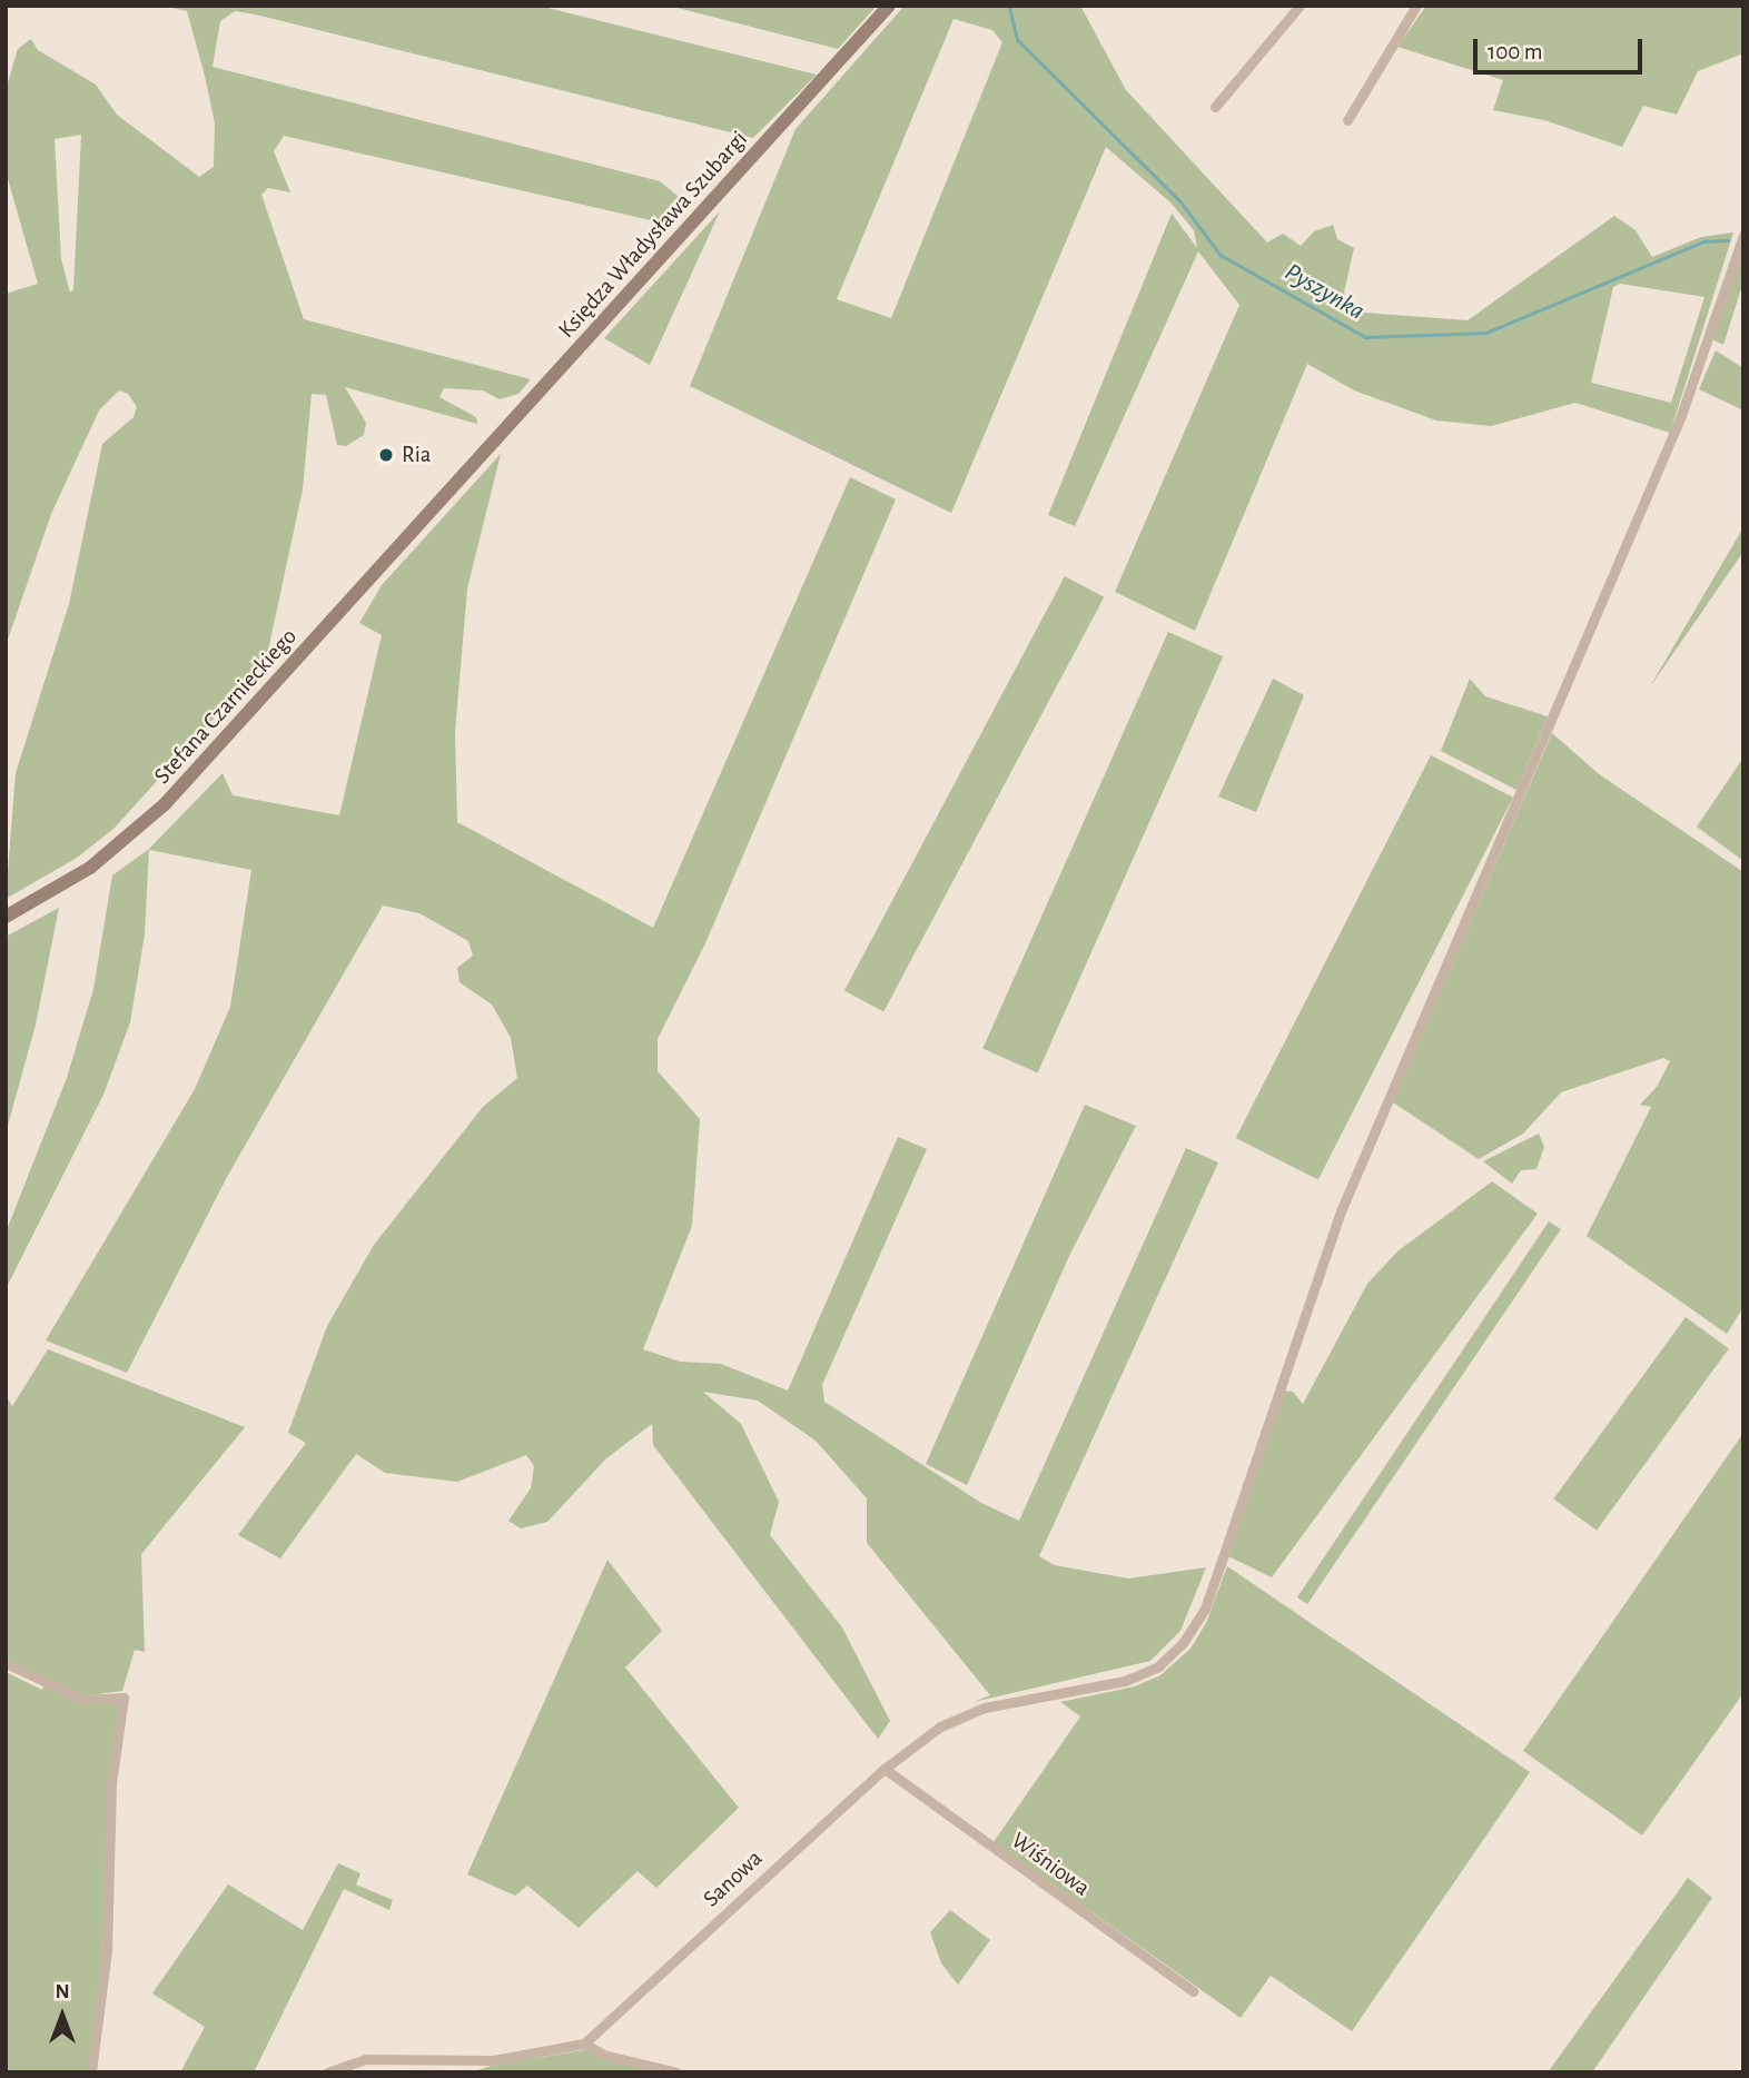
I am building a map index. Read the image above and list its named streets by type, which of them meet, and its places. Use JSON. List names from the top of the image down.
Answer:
{
  "streets": {
    "street": [
      "Księdza Władysława Szubargi",
      "Stefana Czarnieckiego",
      "Wiśniowa",
      "Sanowa"
    ]
  },
  "crossings": [
    ["Księdza Władysława Szubargi", "Stefana Czarnieckiego"],
    ["Wiśniowa", "Sanowa"]
  ],
  "water": ["Pyszynka"],
  "places": ["Ria"],
  "scale_bar": "100 m",
  "north": "top"
}
